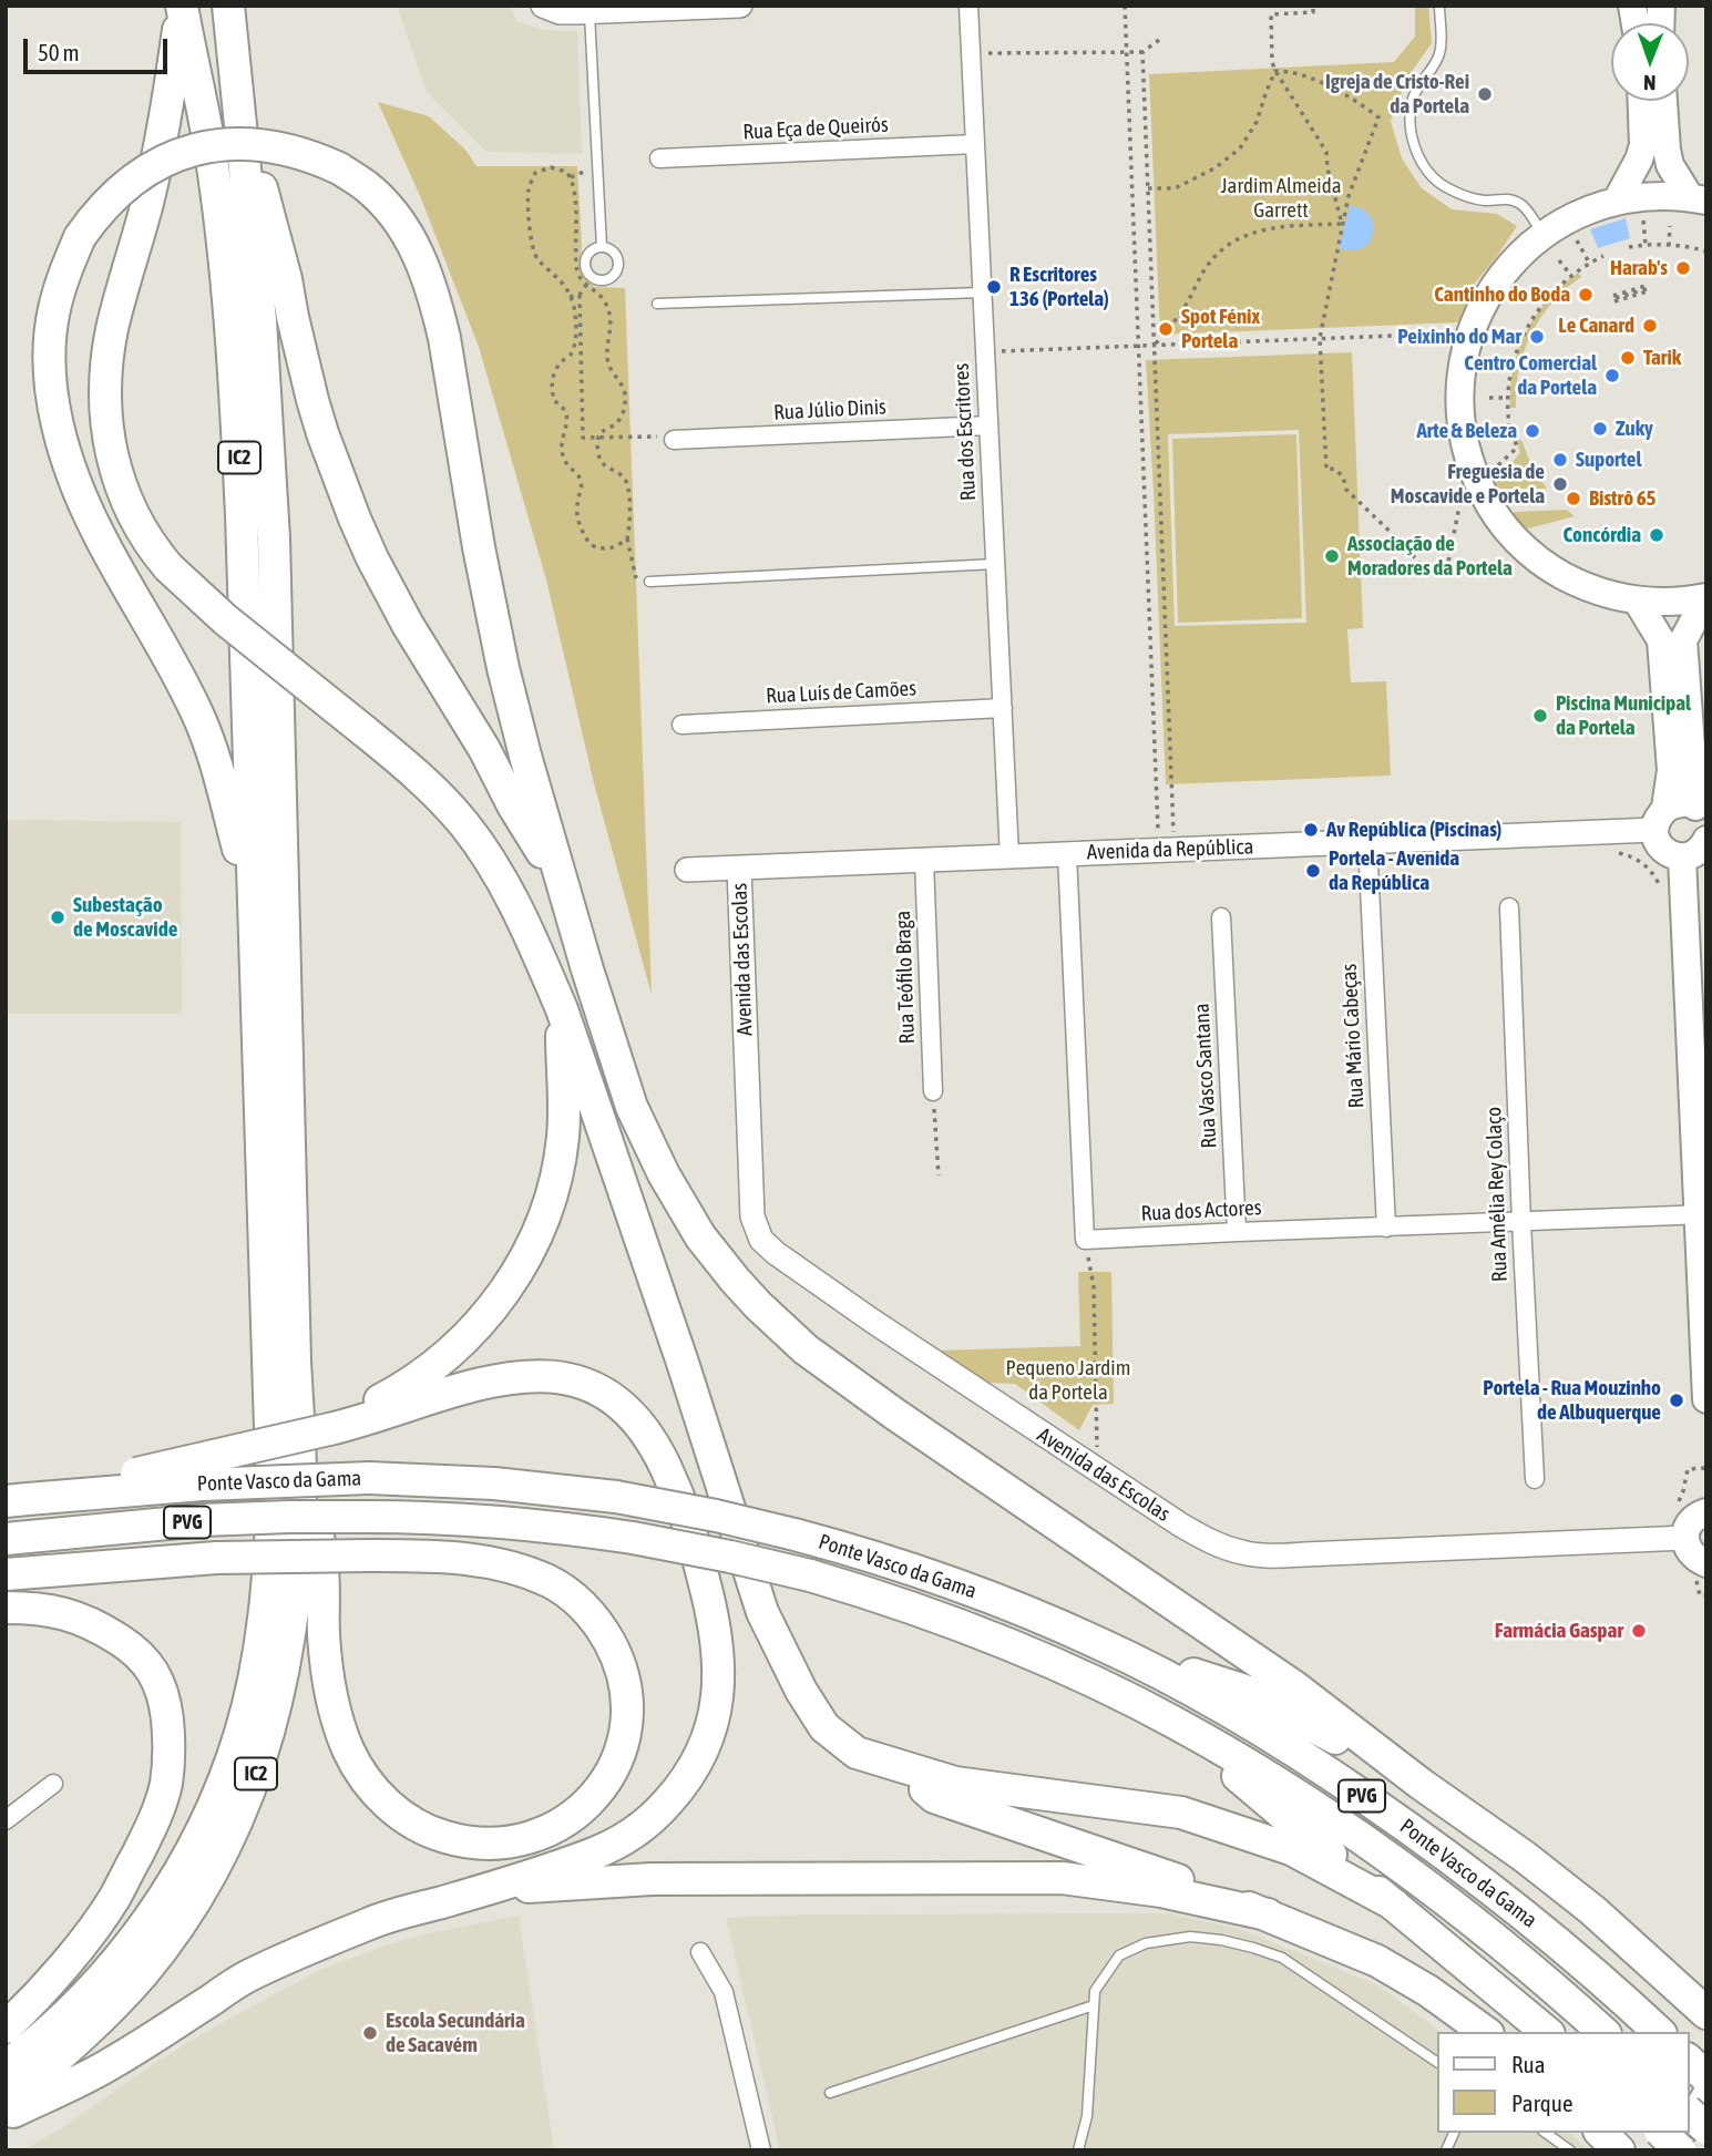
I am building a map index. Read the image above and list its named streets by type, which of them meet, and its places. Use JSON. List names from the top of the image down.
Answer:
{
  "streets": {
    "highway": ["IC2", "Ponte Vasco da Gama", "PVG"],
    "street": [
      "Rua Eça de Queirós",
      "Rua Júlio Dinis",
      "Rua dos Escritores",
      "Rua Luís de Camões",
      "Avenida da República",
      "Avenida das Escolas",
      "Rua Teófilo Braga",
      "Rua Mário Cabeças",
      "Rua Vasco Santana",
      "Rua Amélia Rey Colaço",
      "Rua dos Actores"
    ]
  },
  "crossings": [
    ["Rua Eça de Queirós", "Rua dos Escritores"],
    ["Rua Júlio Dinis", "Rua dos Escritores"],
    ["Rua dos Escritores", "Rua Luís de Camões"],
    ["Rua dos Escritores", "Avenida da República"],
    ["Avenida da República", "Avenida das Escolas"],
    ["Avenida da República", "Rua Teófilo Braga"],
    ["Avenida da República", "Rua Mário Cabeças"],
    ["Rua Mário Cabeças", "Rua dos Actores"],
    ["Rua Vasco Santana", "Rua dos Actores"],
    ["Rua Amélia Rey Colaço", "Rua dos Actores"]
  ],
  "parks": ["Jardim Almeida Garrett", "Pequeno Jardim da Portela"],
  "places": [
    "Igreja de Cristo-Rei da Portela",
    "Harab's",
    "R Escritores 136 (Portela)",
    "Cantinho do Boda",
    "Le Canard",
    "Spot Fénix Portela",
    "Peixinho do Mar",
    "Tarik",
    "Centro Comercial da Portela",
    "Zuky",
    "Arte & Beleza",
    "Suportel",
    "Freguesia de Moscavide e Portela",
    "Bistrô 65",
    "Concórdia",
    "Associação de Moradores da Portela",
    "Piscina Municipal da Portela",
    "Av República (Piscinas)",
    "Portela - Avenida da República",
    "Subestação de Moscavide",
    "Portela - Rua Mouzinho de Albuquerque",
    "Farmácia Gaspar",
    "Escola Secundária de Sacavém"
  ],
  "legend": ["Rua", "Parque"],
  "scale_bar": "50 m",
  "north": "bottom"
}
